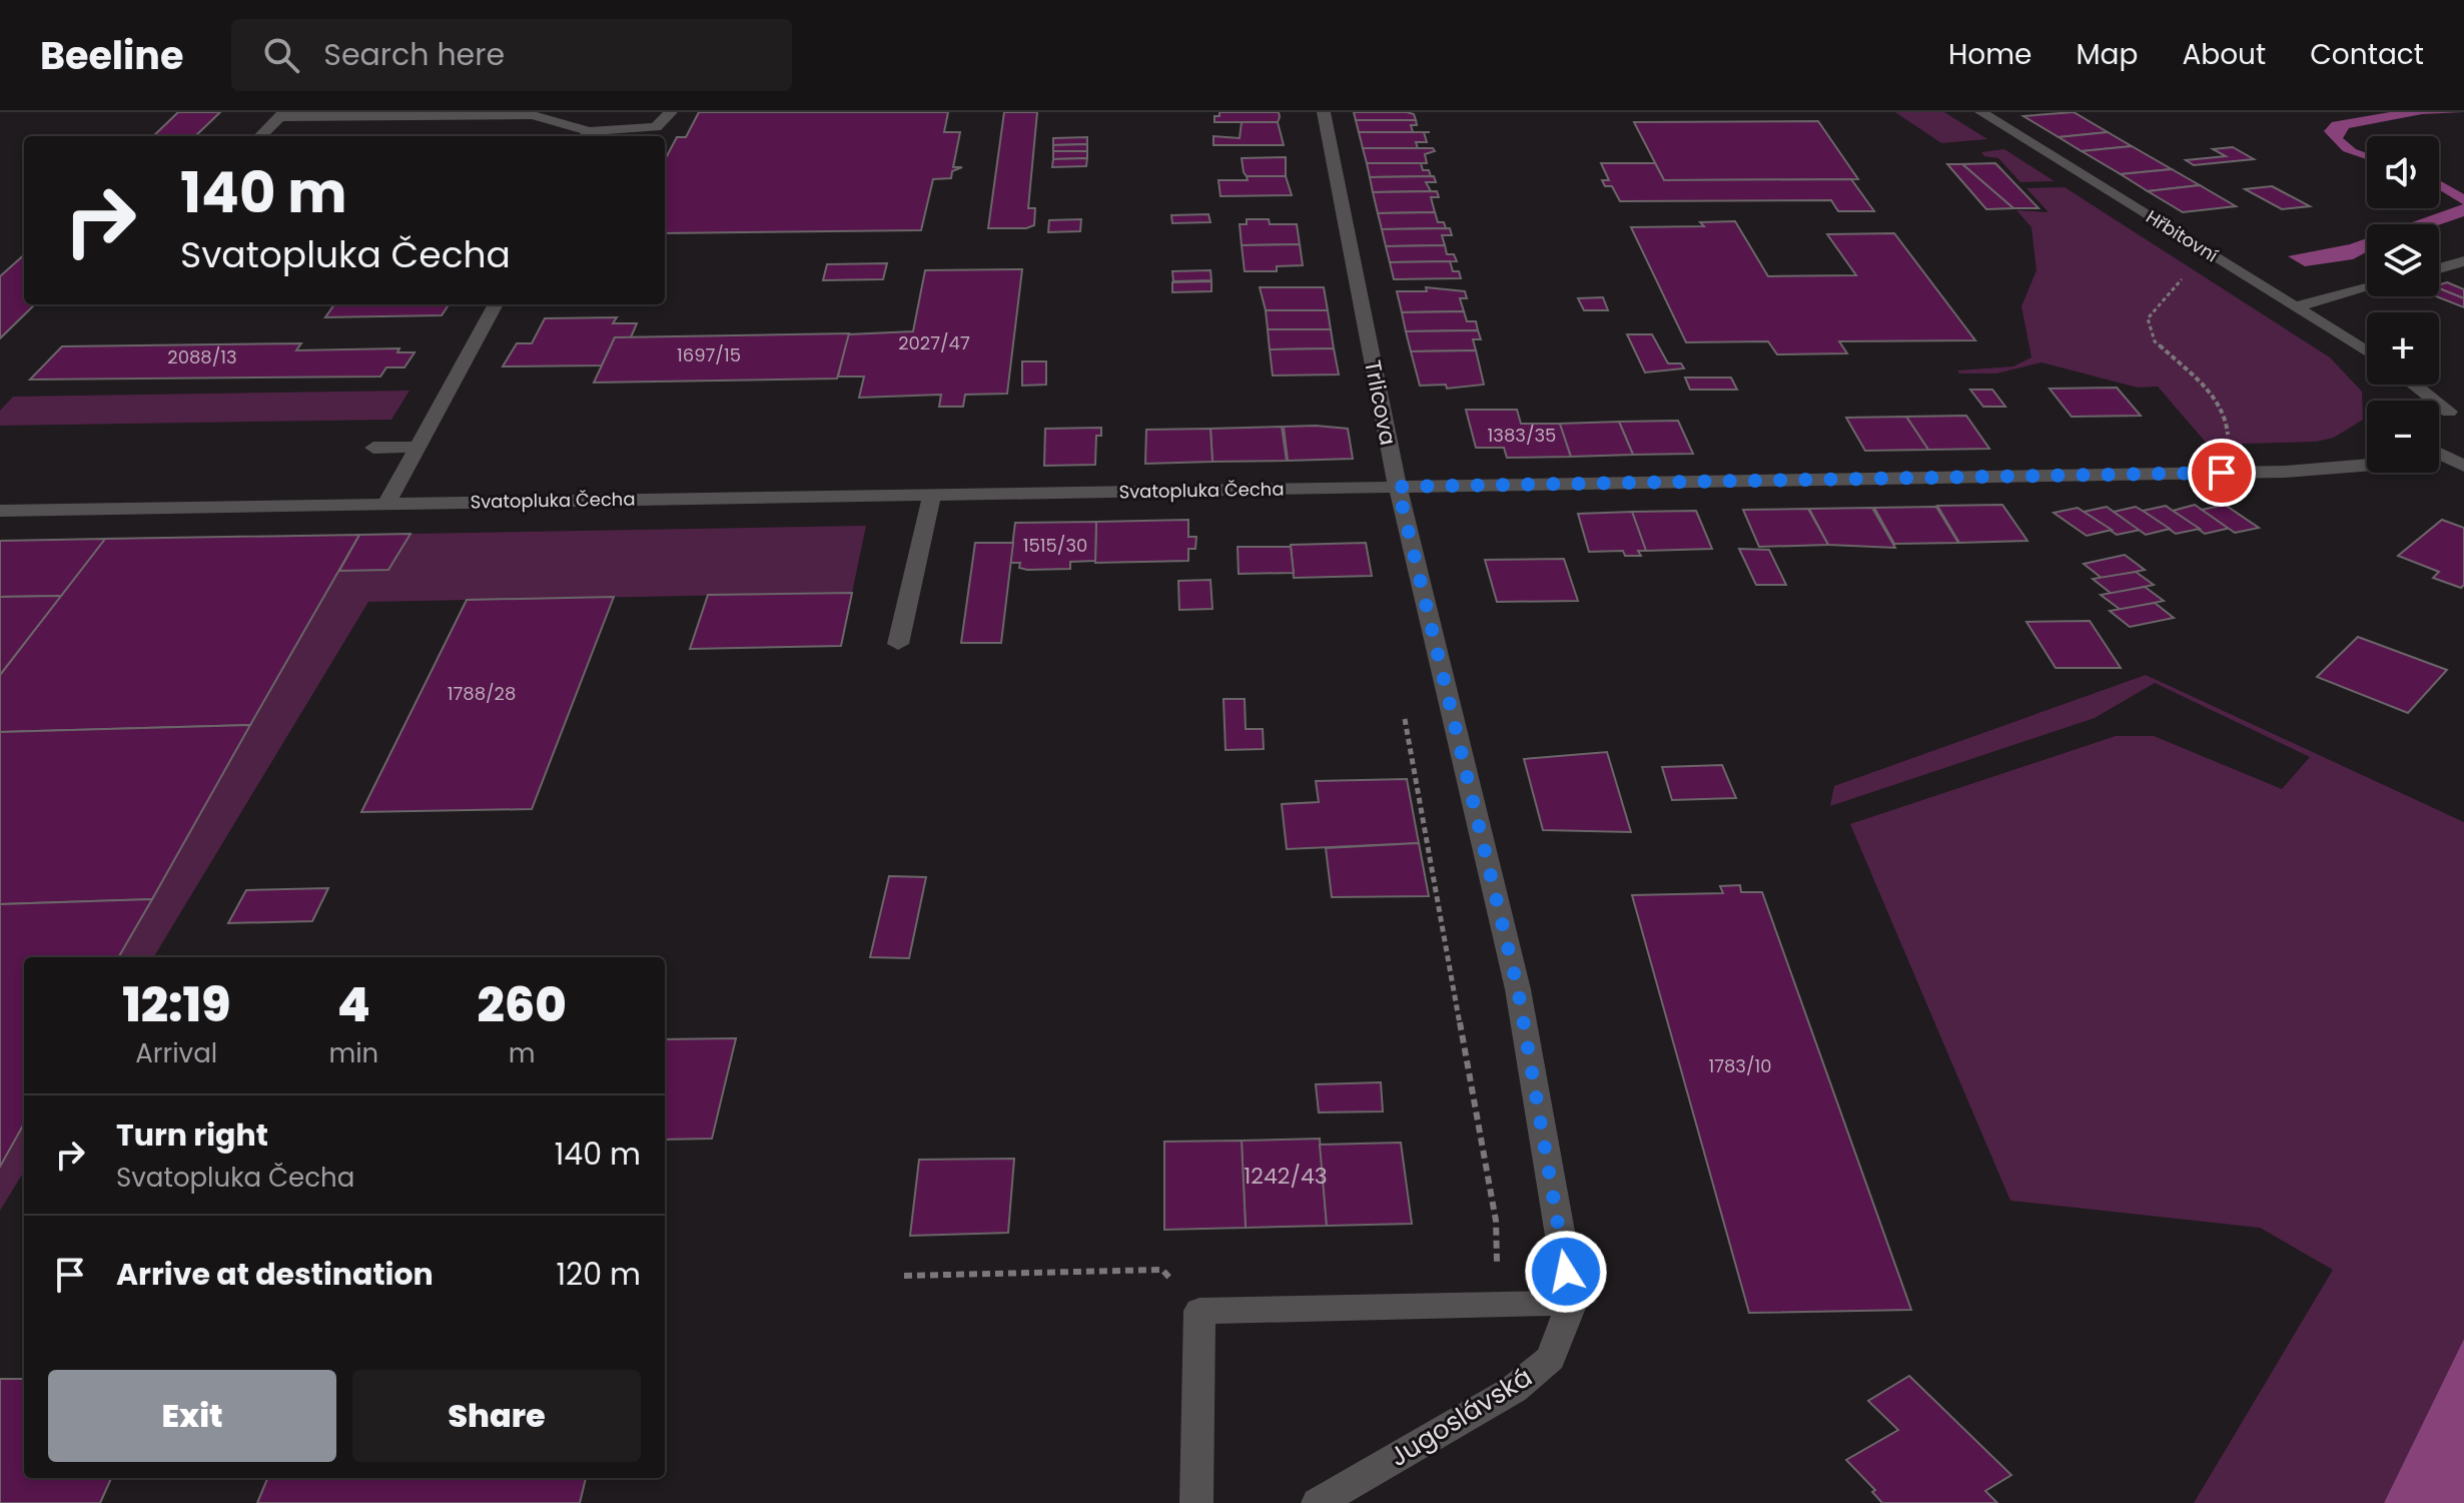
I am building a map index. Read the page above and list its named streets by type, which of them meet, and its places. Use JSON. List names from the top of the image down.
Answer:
{
  "streets": {
    "street": [
      "Hřbitovní",
      "Trlicova",
      "Svatopluka Čecha",
      "Jugoslávská"
    ]
  },
  "crossings": [
    ["Trlicova", "Svatopluka Čecha"],
    ["Trlicova", "Jugoslávská"]
  ],
  "house_numbers": [
    "2027/47",
    "1697/15",
    "2088/13",
    "1383/35",
    "1515/30",
    "1788/28",
    "1783/10",
    "1242/43"
  ],
  "page": {
    "header": "Beeline",
    "search": "Search here",
    "nav": [
      "Home",
      "Map",
      "About",
      "Contact"
    ],
    "map_buttons": ["+", "−"],
    "turn": ["140 m", "Svatopluka Čecha"],
    "eta": [
      "12:19",
      "Arrival",
      "4",
      "min",
      "260",
      "m"
    ],
    "list": [
      {
        "name": "Turn right",
        "note": "Svatopluka Čecha",
        "value": "140 m"
      },
      {
        "name": "Arrive at destination",
        "value": "120 m"
      }
    ],
    "buttons": ["Exit", "Share"]
  }
}
